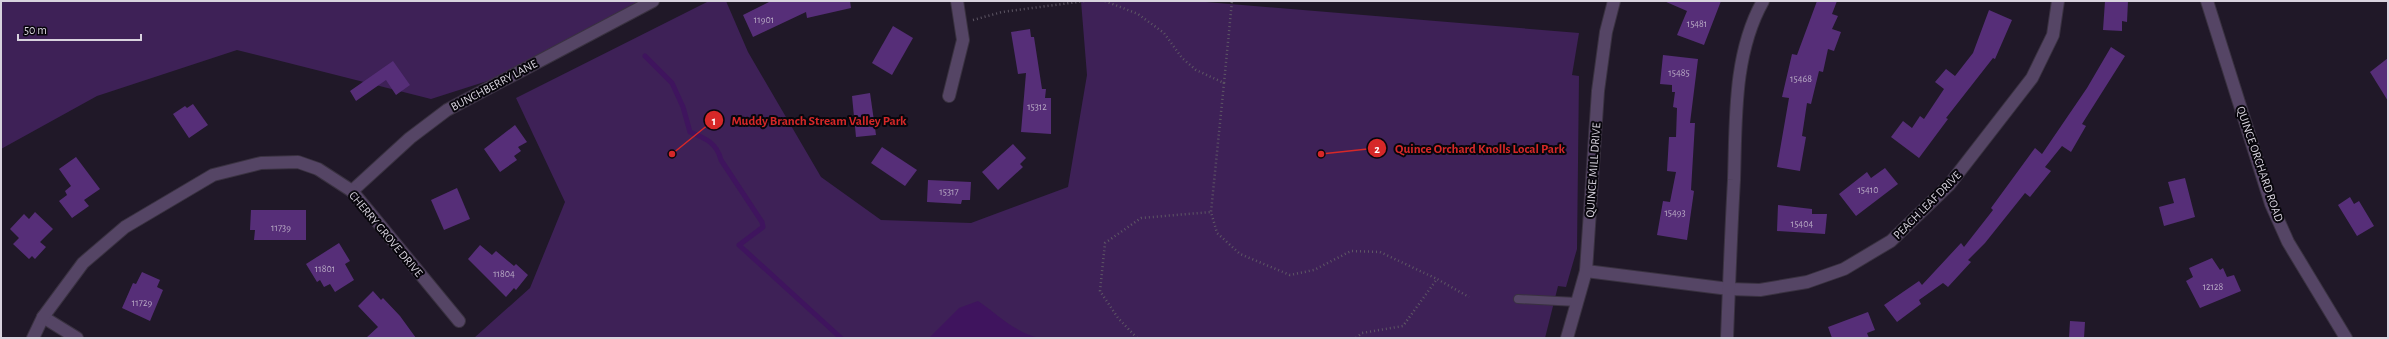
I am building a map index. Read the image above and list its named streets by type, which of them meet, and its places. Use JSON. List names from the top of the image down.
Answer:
{
  "streets": {
    "street": [
      "BUNCHBERRY LANE",
      "QUINCE ORCHARD ROAD",
      "QUINCE MILL DRIVE",
      "PEACH LEAF DRIVE",
      "CHERRY GROVE DRIVE"
    ]
  },
  "crossings": [
    ["BUNCHBERRY LANE", "CHERRY GROVE DRIVE"],
    ["QUINCE MILL DRIVE", "PEACH LEAF DRIVE"]
  ],
  "places": ["Muddy Branch Stream Valley Park", "Quince Orchard Knolls Local Park"],
  "house_numbers": [
    "11901",
    "15481",
    "15485",
    "15468",
    "15312",
    "15410",
    "15317",
    "15493",
    "15404",
    "11739",
    "11801",
    "11804",
    "12128",
    "11729"
  ],
  "scale_bar": "50 m"
}
